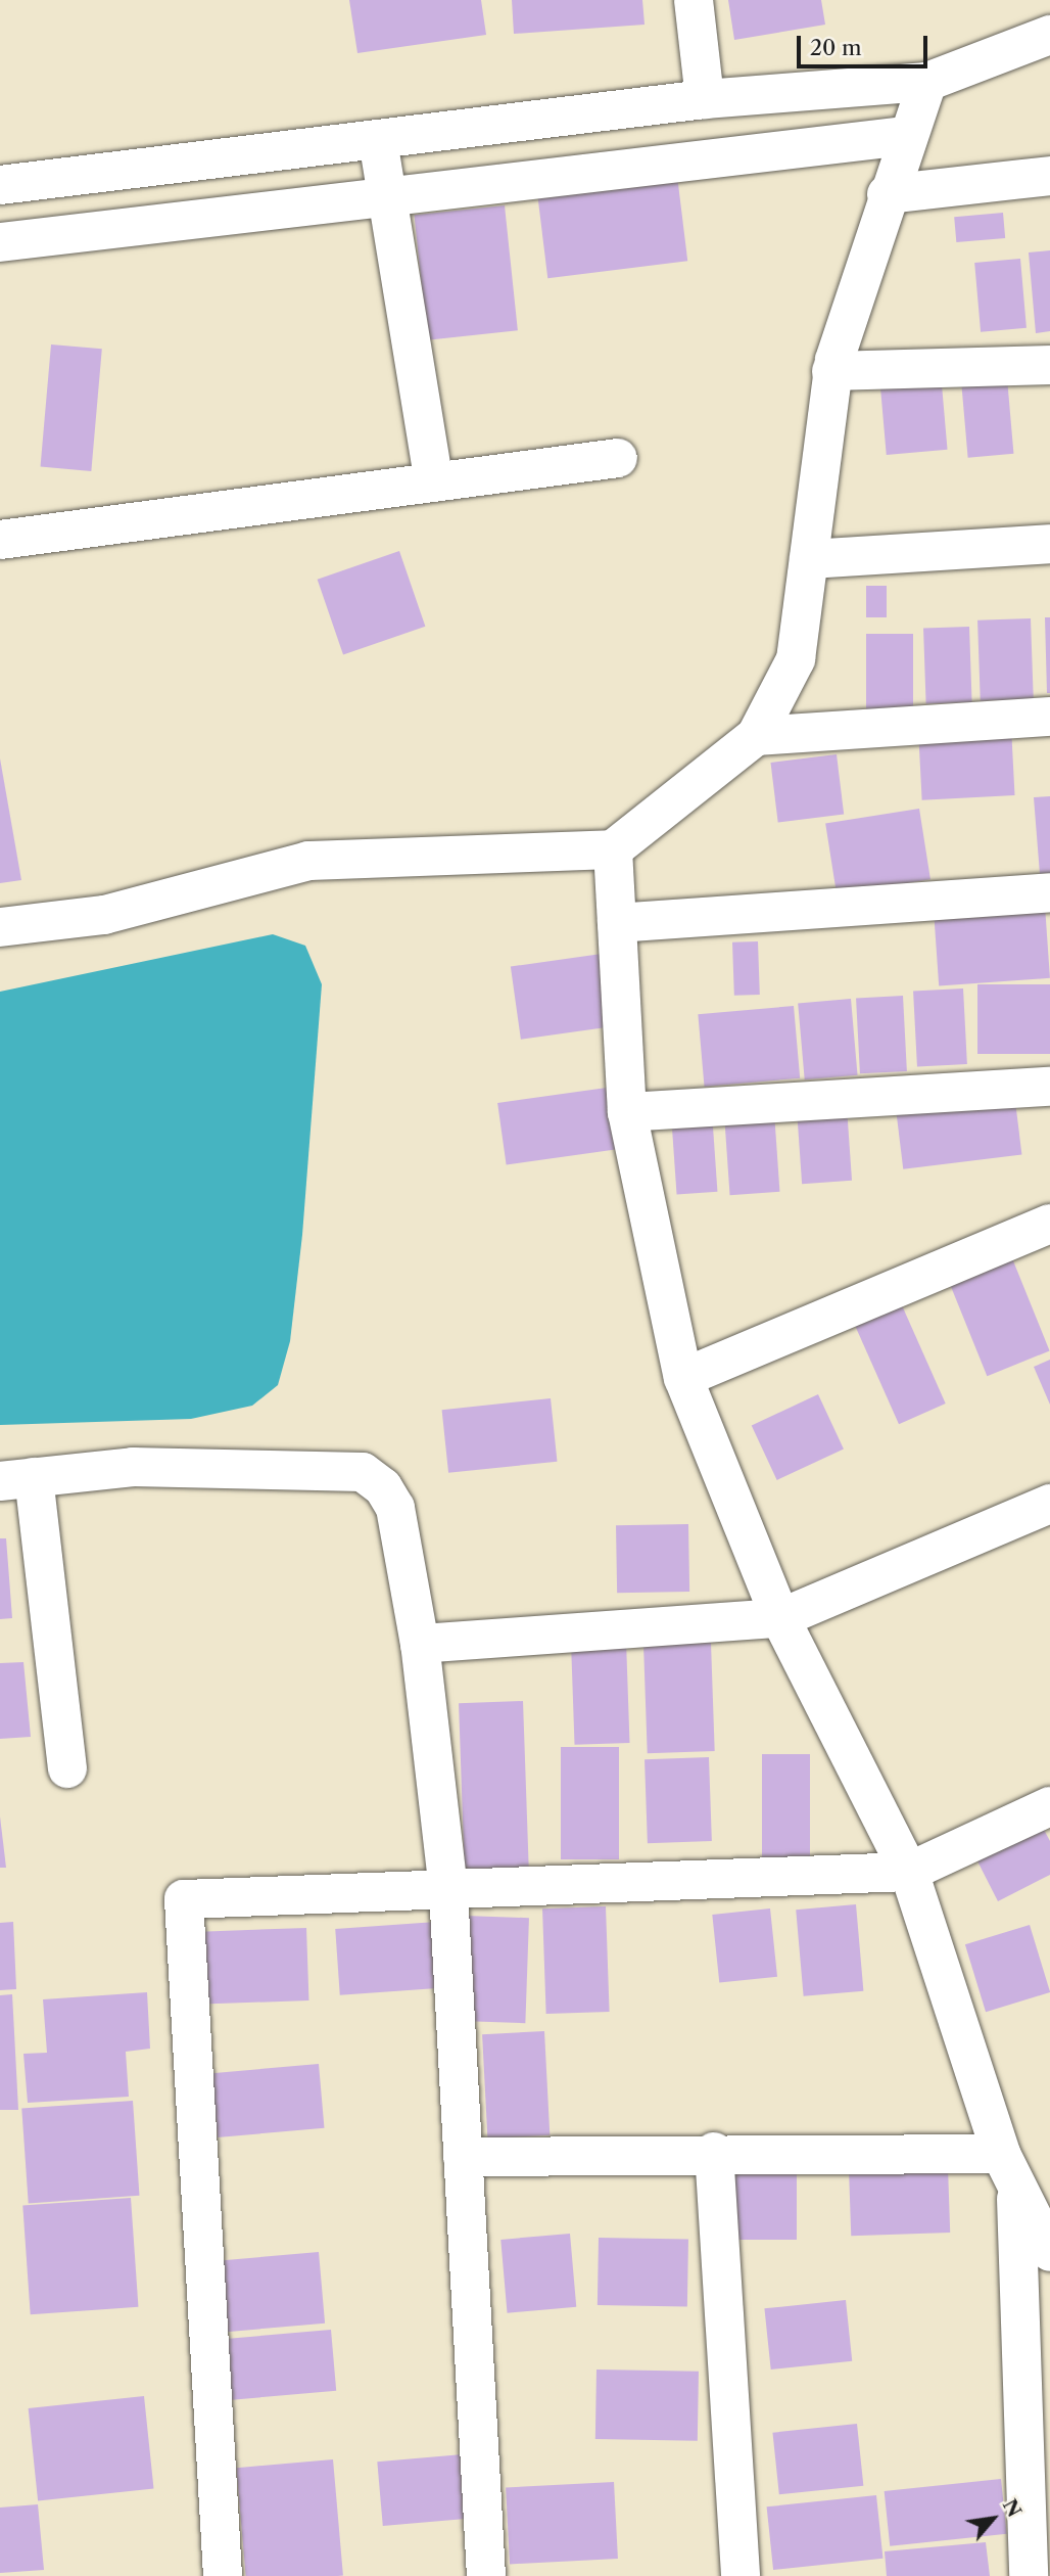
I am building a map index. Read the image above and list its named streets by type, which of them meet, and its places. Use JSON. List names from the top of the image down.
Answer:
{
  "scale_bar": "20 m",
  "north": "top right"
}
